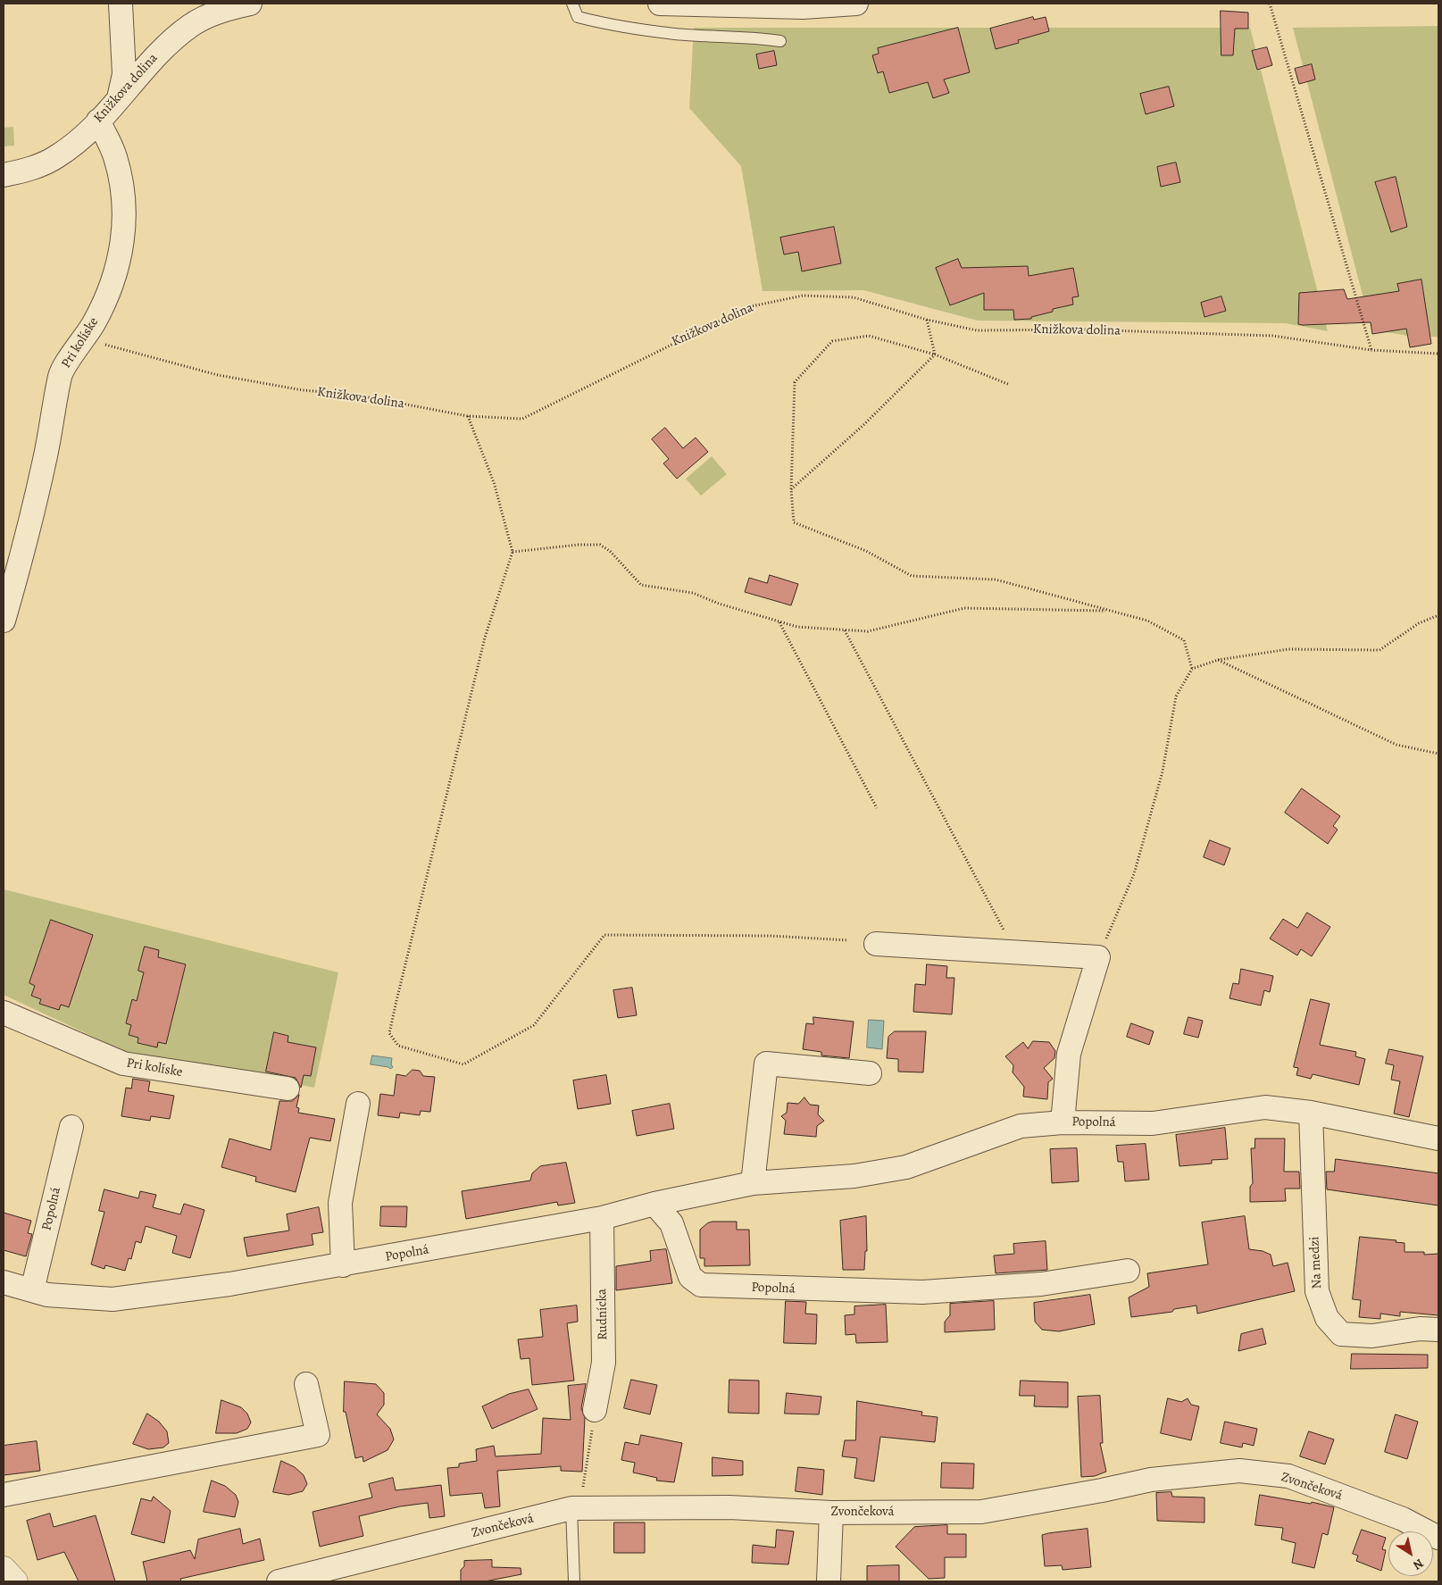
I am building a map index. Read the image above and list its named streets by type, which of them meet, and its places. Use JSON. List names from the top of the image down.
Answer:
{
  "streets": {
    "street": [
      "Knižkova dolina",
      "Pri kolíske",
      "Popolná",
      "Na medzi",
      "Rudnícka",
      "Zvončeková"
    ]
  },
  "crossings": [
    ["Knižkova dolina", "Pri kolíske"],
    ["Popolná", "Na medzi"],
    ["Popolná", "Rudnícka"]
  ],
  "north": "bottom right"
}
